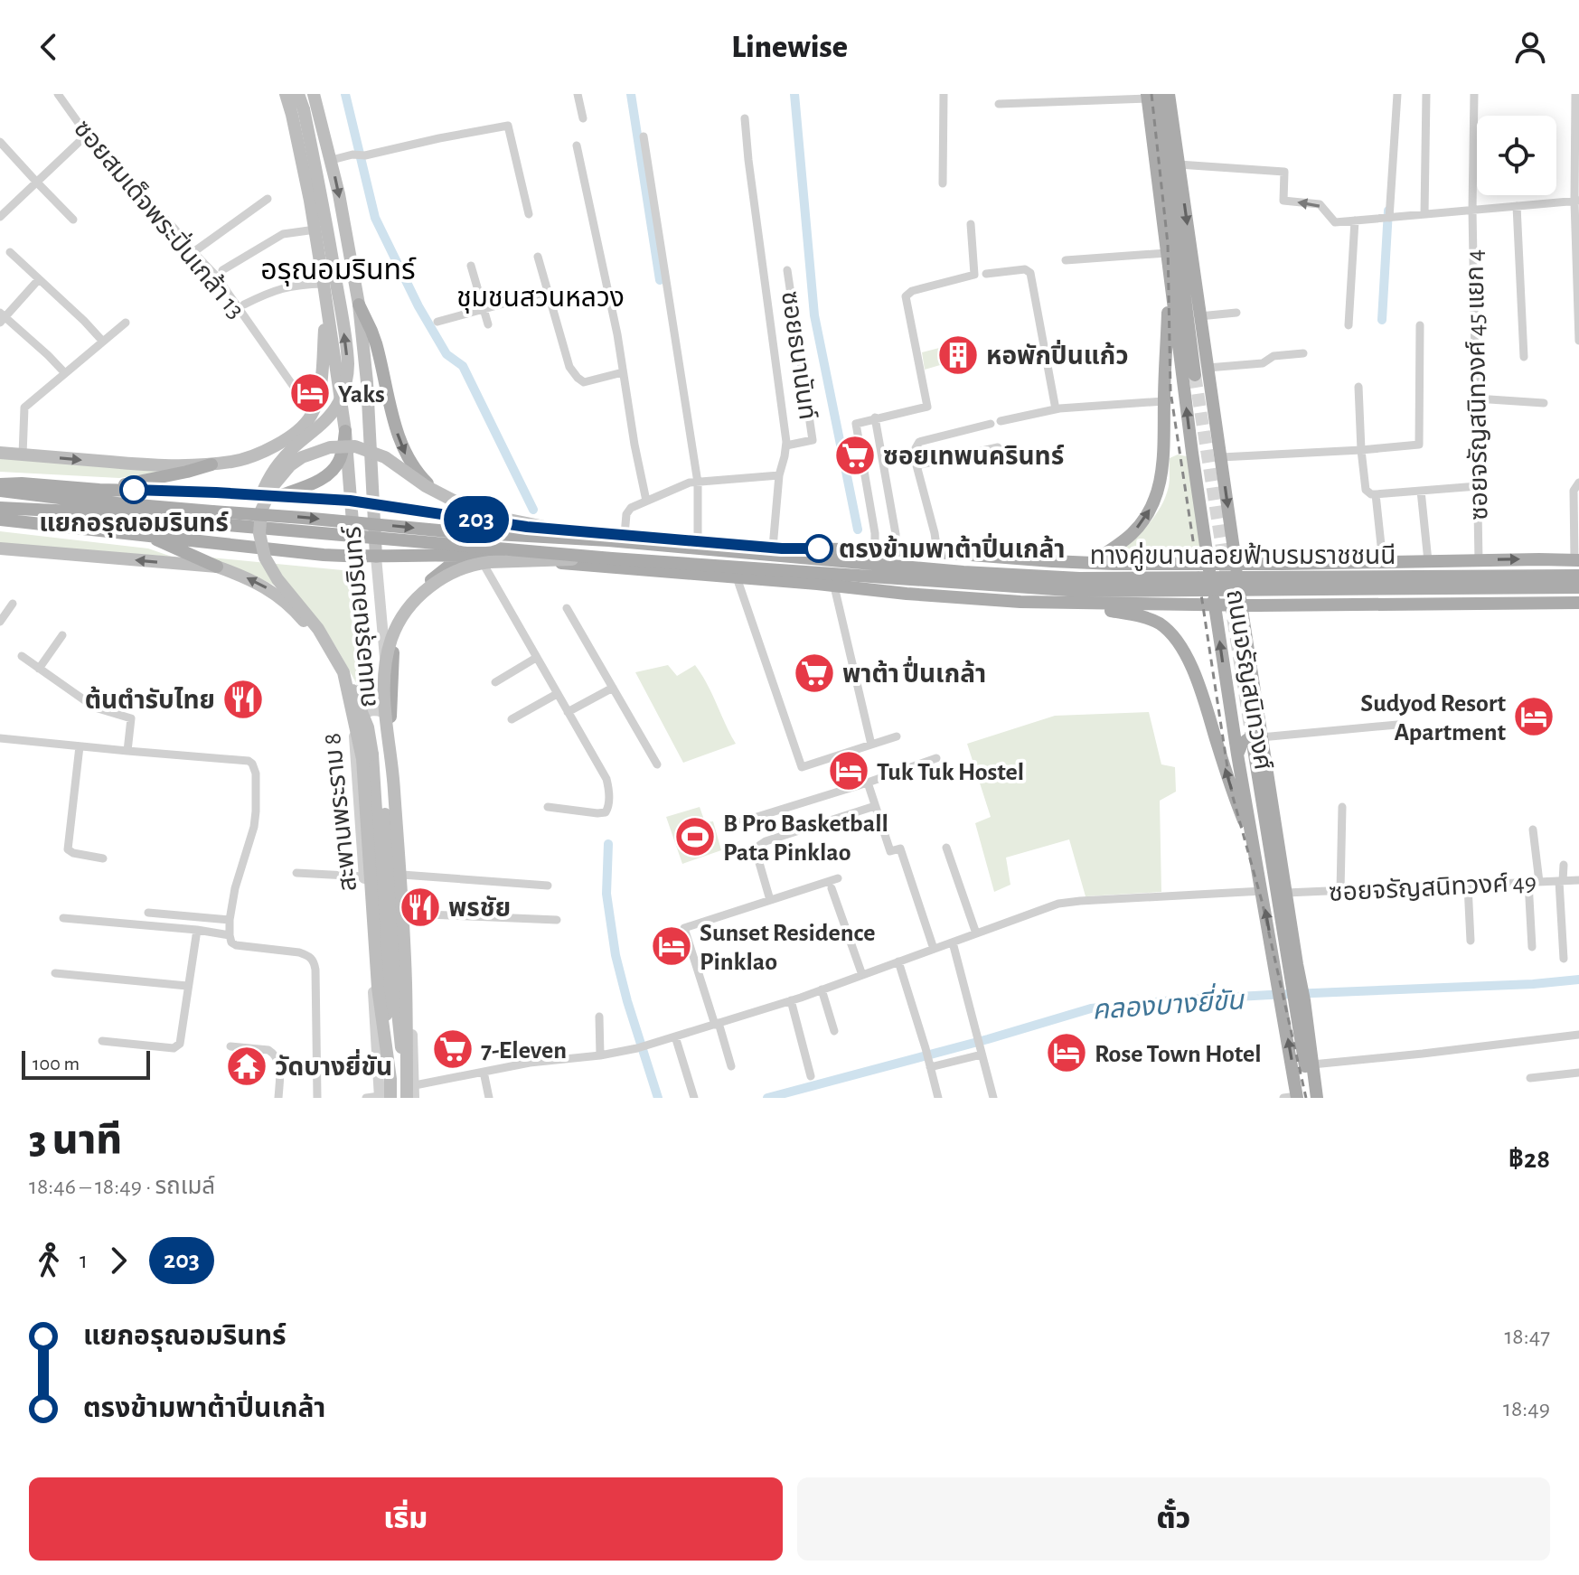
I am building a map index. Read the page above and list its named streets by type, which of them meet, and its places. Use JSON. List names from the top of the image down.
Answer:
{
  "streets": {
    "main road": [
      "ทางคู่ขนานลอยฟ้าบรมราชชนนี",
      "ถนนอรุณอมรินทร์",
      "ถนนจรัญสนิทวงศ์",
      "สะพานพระราม 8"
    ],
    "street": [
      "ซอยสมเด็จพระปิ่นเกล้า 13",
      "ซอยธนานันท์",
      "ซอยจรัญสนิทวงศ์ 45 แยก 4",
      "ซอยจรัญสนิทวงศ์ 49"
    ]
  },
  "crossings": [
    ["ถนนอรุณอมรินทร์", "สะพานพระราม 8"],
    ["ถนนจรัญสนิทวงศ์", "ซอยจรัญสนิทวงศ์ 49"]
  ],
  "districts": ["อรุณอมรินทร์", "ชุมชนสวนหลวง"],
  "water": ["คลองบางยี่ขัน"],
  "places": {
    "building": ["หอพักปิ่นแก้ว"],
    "hotel": [
      "Yaks",
      "Sudyod Resort Apartment",
      "Tuk Tuk Hostel",
      "Sunset Residence Pinklao",
      "Rose Town Hotel"
    ],
    "supermarket": ["ซอยเทพนครินทร์", "พาต้า ปื่นเกล้า", "7-Eleven"],
    "other": ["แยกอรุณอมรินทร์", "ตรงข้ามพาต้าปิ่นเกล้า"],
    "restaurant": ["ต้นตำรับไทย", "พรชัย"],
    "sports": ["B Pro Basketball Pata Pinklao"],
    "temple": ["วัดบางยี่ขัน"]
  },
  "lines": ["bus line 203"],
  "scale_bar": "100 m",
  "page": {
    "header": "Linewise",
    "on_map": "203",
    "scale": "100 m",
    "heading": ["3 นาที", "18:46 – 18:49 · รถเมล์", "฿28"],
    "legs": ["1", "203"],
    "list": [
      {
        "name": "แยกอรุณอมรินทร์",
        "value": "18:47"
      },
      {
        "name": "ตรงข้ามพาต้าปิ่นเกล้า",
        "value": "18:49"
      }
    ],
    "buttons": ["เริ่ม", "ตั๋ว"]
  }
}
